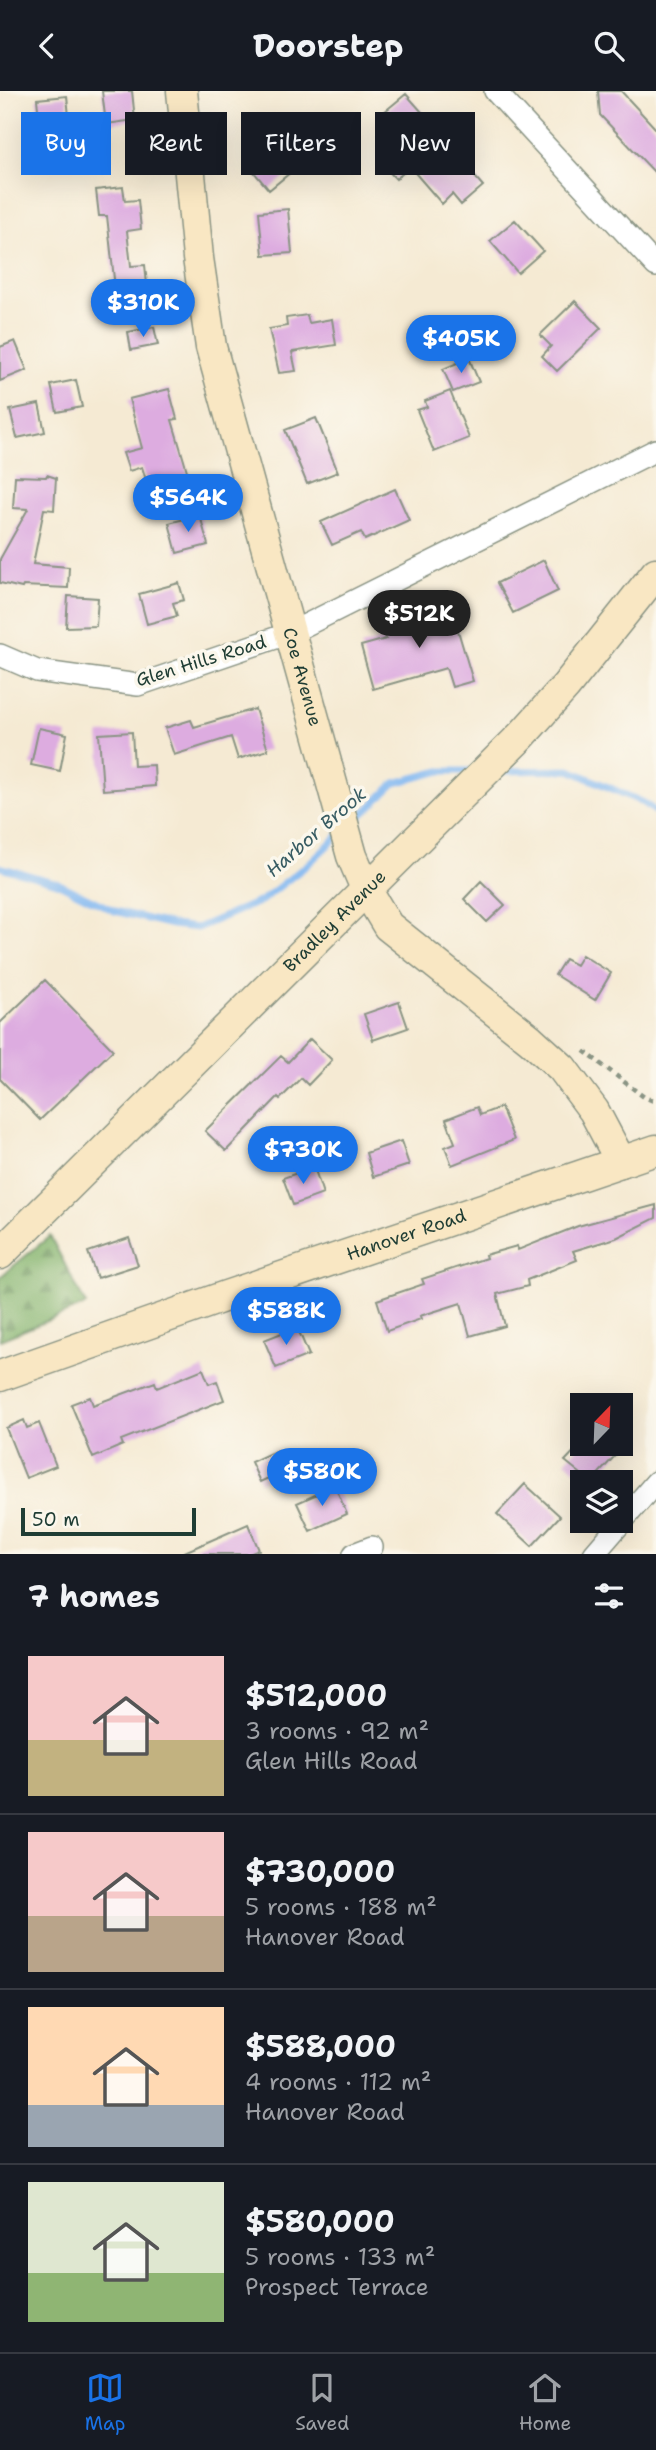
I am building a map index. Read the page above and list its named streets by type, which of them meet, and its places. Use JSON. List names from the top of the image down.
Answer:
{
  "streets": {
    "street": [
      "Glen Hills Road",
      "Coe Avenue",
      "Bradley Avenue",
      "Hanover Road"
    ]
  },
  "crossings": [
    ["Glen Hills Road", "Coe Avenue"],
    ["Coe Avenue", "Bradley Avenue"],
    ["Coe Avenue", "Hanover Road"]
  ],
  "water": ["Harbor Brook"],
  "scale_bar": "50 m",
  "north": "top right",
  "page": {
    "header": "Doorstep",
    "chip": [
      "Buy",
      "Rent",
      "Filters",
      "New"
    ],
    "price": [
      "$310K",
      "$405K",
      "$564K",
      "$512K",
      "$730K",
      "$588K",
      "$580K"
    ],
    "scale": "50 m",
    "heading": "7 homes",
    "list": [
      {
        "name": "$512,000",
        "note": "3 rooms · 92 m² · Glen Hills Road"
      },
      {
        "name": "$730,000",
        "note": "5 rooms · 188 m² · Hanover Road"
      },
      {
        "name": "$588,000",
        "note": "4 rooms · 112 m² · Hanover Road"
      },
      {
        "name": "$580,000",
        "note": "5 rooms · 133 m² · Prospect Terrace"
      }
    ],
    "tabs": ["Map", "Saved", "Home"]
  }
}
